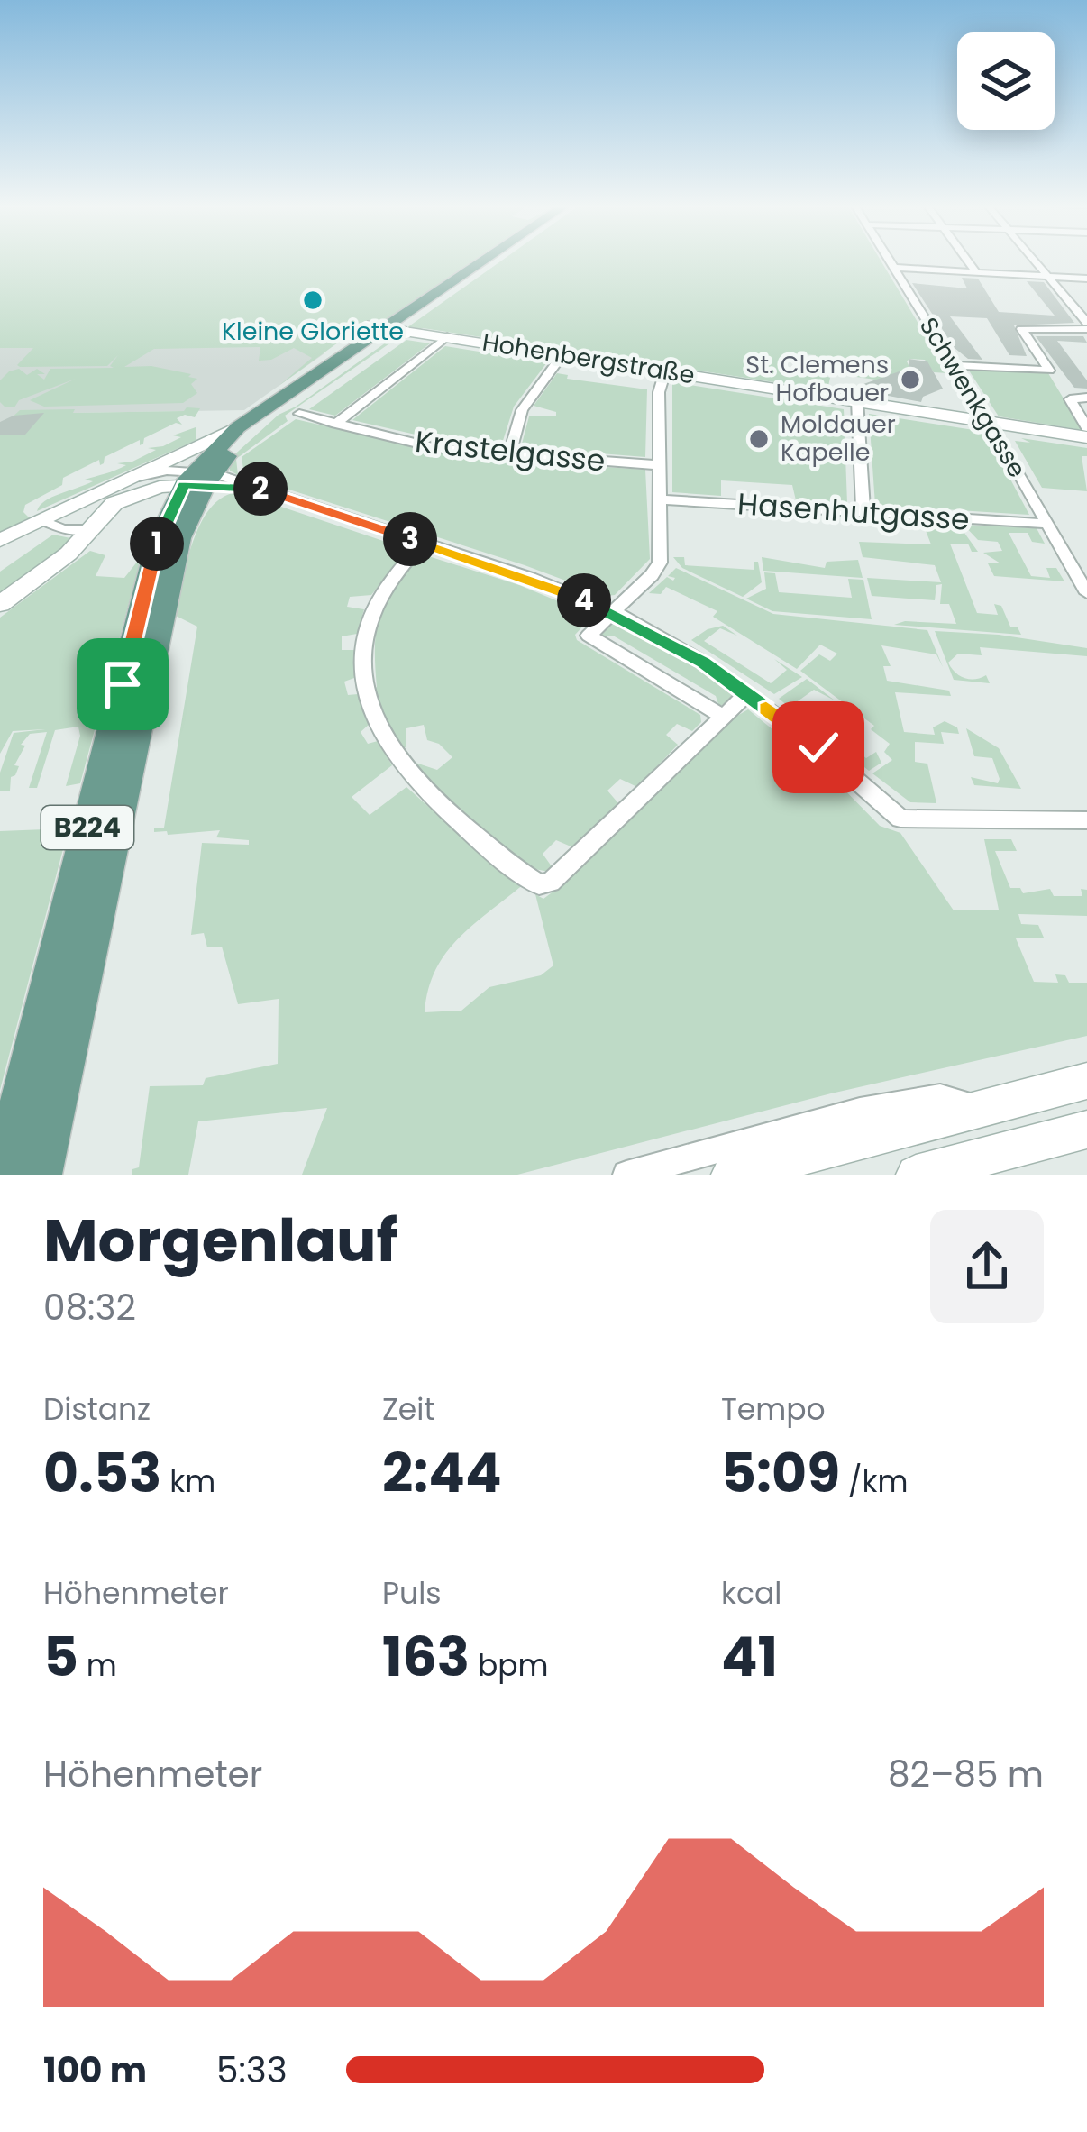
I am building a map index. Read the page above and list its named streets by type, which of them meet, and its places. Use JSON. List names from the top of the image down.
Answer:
{
  "streets": {
    "main road": ["B224"],
    "street": [
      "Hohenbergstraße",
      "Schwenkgasse",
      "Krastelgasse",
      "Hasenhutgasse"
    ]
  },
  "crossings": [
    ["Hohenbergstraße", "Schwenkgasse"],
    ["Schwenkgasse", "Hasenhutgasse"]
  ],
  "places": ["Kleine Gloriette", "St. Clemens Hofbauer", "Moldauer Kapelle"],
  "page": {
    "pins": [
      "2",
      "3",
      "1",
      "4"
    ],
    "heading": ["Morgenlauf", "08:32"],
    "stats": [
      ["Distanz", "0.53 km"],
      ["Zeit", "2:44"],
      ["Tempo", "5:09 /km"],
      ["Höhenmeter", "5 m"],
      ["Puls", "163 bpm"],
      ["kcal", "41"]
    ],
    "chart": ["Höhenmeter", "82–85 m"],
    "list": [
      {
        "name": "100 m",
        "note": "5:33"
      }
    ]
  }
}
